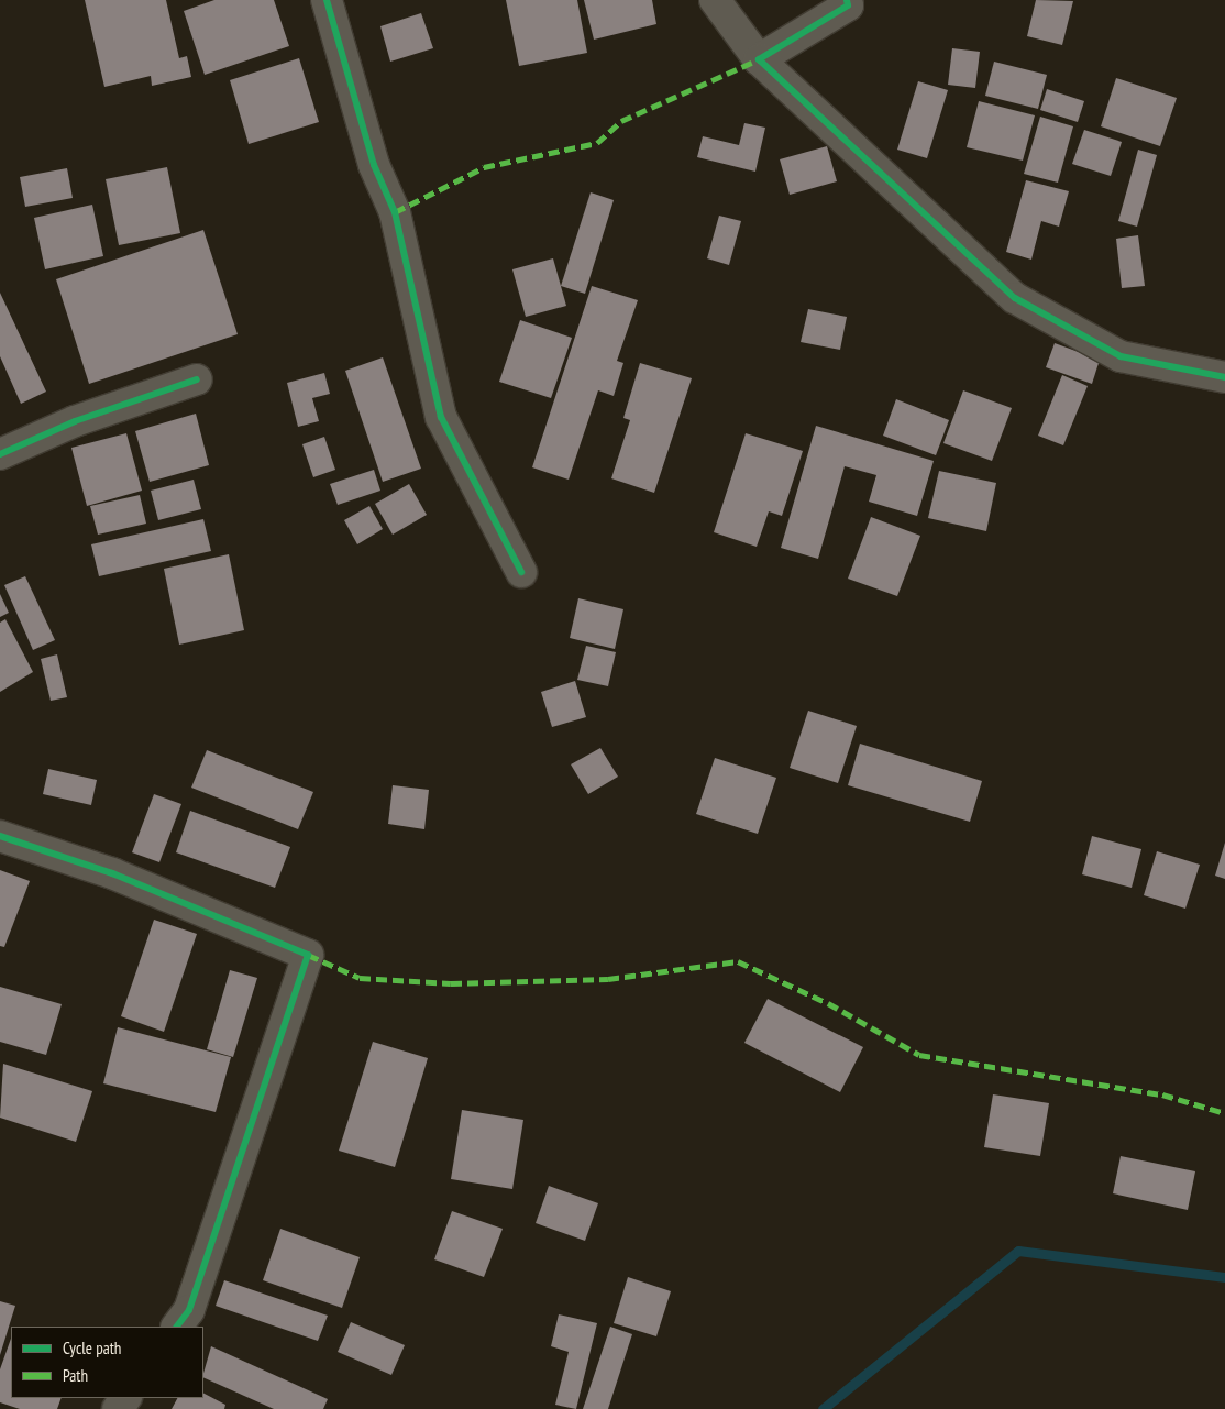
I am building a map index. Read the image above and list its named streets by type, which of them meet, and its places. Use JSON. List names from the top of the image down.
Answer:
{
  "legend": ["Cycle path", "Path"]
}
